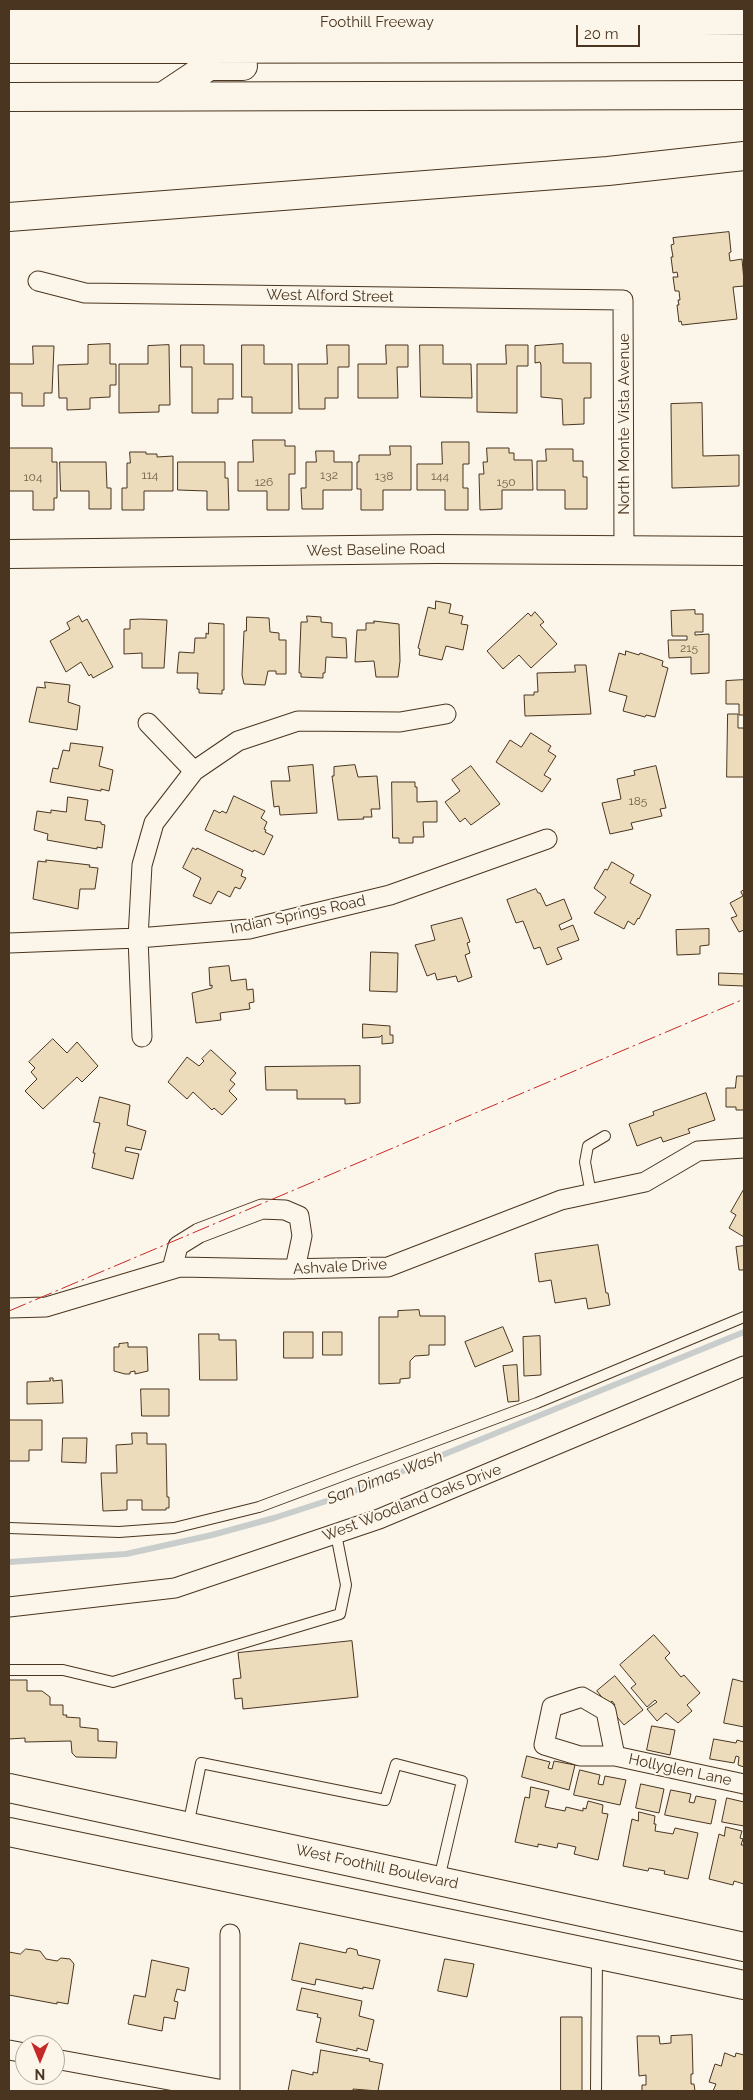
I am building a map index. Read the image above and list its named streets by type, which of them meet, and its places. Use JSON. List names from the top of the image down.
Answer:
{
  "streets": {
    "main road": ["Foothill Freeway", "West Baseline Road", "West Foothill Boulevard"],
    "street": [
      "West Alford Street",
      "North Monte Vista Avenue",
      "Indian Springs Road",
      "Ashvale Drive",
      "West Woodland Oaks Drive",
      "Hollyglen Lane"
    ]
  },
  "crossings": [
    ["West Alford Street", "North Monte Vista Avenue"],
    ["North Monte Vista Avenue", "West Baseline Road"]
  ],
  "water": ["San Dimas Wash"],
  "house_numbers": [
    "114",
    "132",
    "138",
    "144",
    "104",
    "126",
    "150",
    "215",
    "185"
  ],
  "scale_bar": "20 m",
  "north": "bottom"
}
